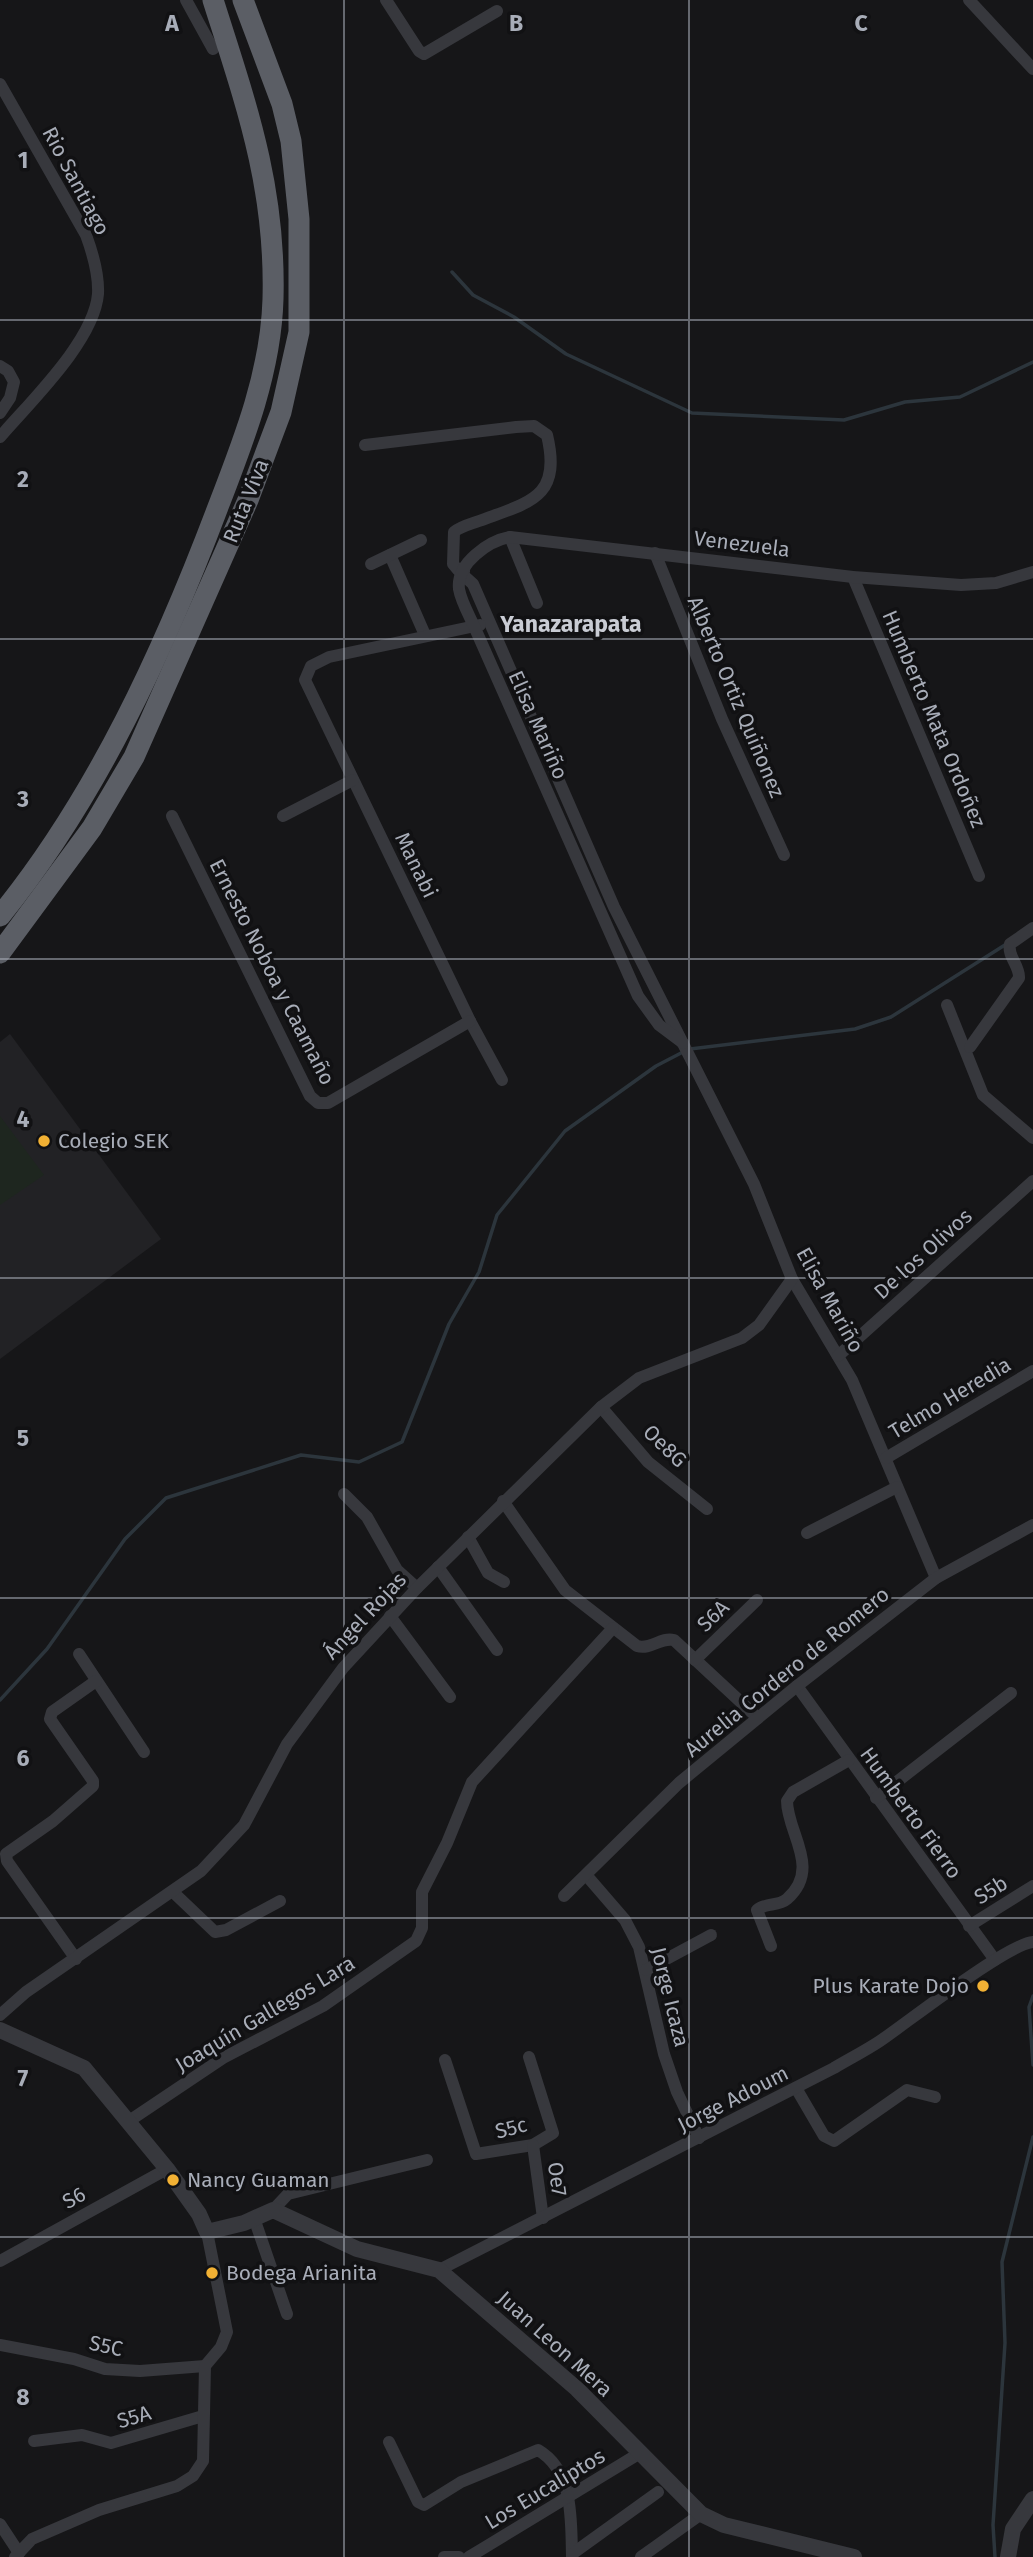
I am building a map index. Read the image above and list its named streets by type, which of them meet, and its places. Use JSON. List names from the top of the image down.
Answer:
{
  "streets": {
    "highway": ["Ruta Viva"],
    "street": [
      "Rio Santiago",
      "Venezuela",
      "Alberto Ortiz Quiñonez",
      "Humberto Mata Ordoñez",
      "Elisa Mariño",
      "Manabi",
      "Ernesto Noboa y Caamaño",
      "De los Olivos",
      "Telmo Heredia",
      "Oe8G",
      "Ángel Rojas",
      "S6A",
      "Aurelia Cordero de Romero",
      "Humberto Fierro",
      "S5b",
      "Jorge Icaza",
      "Joaquín Gallegos Lara",
      "Jorge Adoum",
      "S5c",
      "Oe7",
      "S6",
      "Juan Leon Mera",
      "S5C",
      "S5A",
      "Los Eucaliptos"
    ]
  },
  "crossings": [
    ["Venezuela", "Alberto Ortiz Quiñonez"],
    ["Venezuela", "Humberto Mata Ordoñez"],
    ["Elisa Mariño", "De los Olivos"],
    ["Elisa Mariño", "Telmo Heredia"],
    ["Elisa Mariño", "Ángel Rojas"],
    ["Elisa Mariño", "Aurelia Cordero de Romero"],
    ["Manabi", "Ernesto Noboa y Caamaño"],
    ["Oe8G", "Ángel Rojas"],
    ["Aurelia Cordero de Romero", "Humberto Fierro"],
    ["Aurelia Cordero de Romero", "Jorge Icaza"],
    ["Humberto Fierro", "S5b"],
    ["Humberto Fierro", "Jorge Adoum"],
    ["Jorge Icaza", "Jorge Adoum"],
    ["Jorge Adoum", "Oe7"],
    ["Jorge Adoum", "Juan Leon Mera"],
    ["S5c", "Oe7"],
    ["Juan Leon Mera", "Los Eucaliptos"]
  ],
  "districts": ["Yanazarapata"],
  "places": [
    "Colegio SEK",
    "Plus Karate Dojo",
    "Nancy Guaman",
    "Bodega Arianita"
  ],
  "grid": {
    "columns": ["A", "B", "C"],
    "rows": [
      "1",
      "2",
      "3",
      "4",
      "5",
      "6",
      "7",
      "8"
    ]
  }
}
